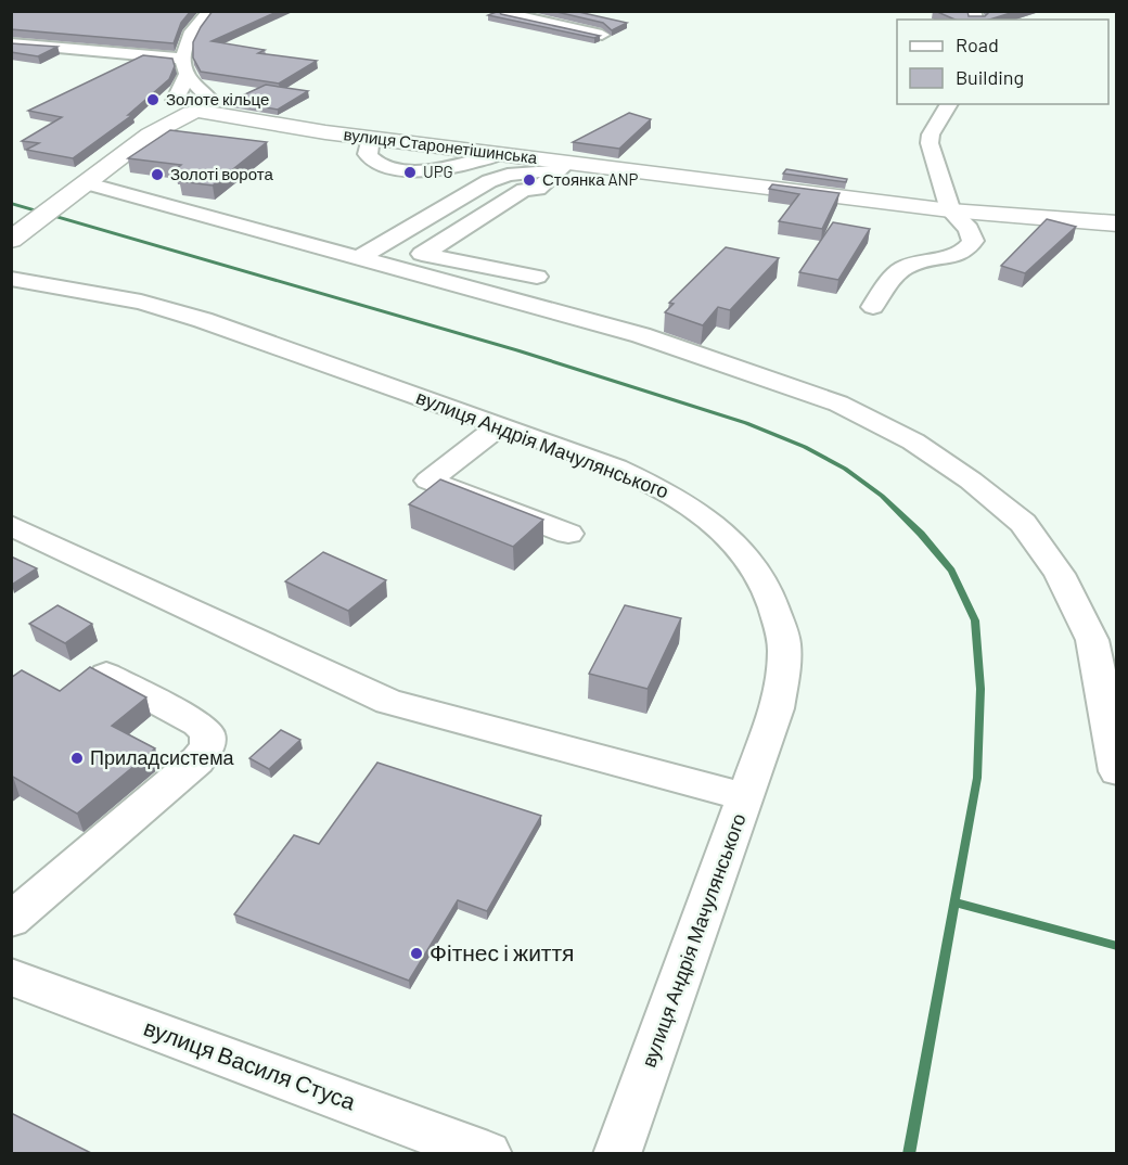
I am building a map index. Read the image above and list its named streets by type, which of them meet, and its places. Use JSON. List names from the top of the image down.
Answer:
{
  "streets": {
    "main road": ["вулиця Старонетішинська"],
    "street": ["вулиця Андрія Мачулянського", "вулиця Василя Стуса"]
  },
  "places": [
    "Золоте кільце",
    "UPG",
    "Золоті ворота",
    "Стоянка ANP",
    "Приладсистема",
    "Фітнес і життя"
  ],
  "legend": ["Road", "Building"]
}
